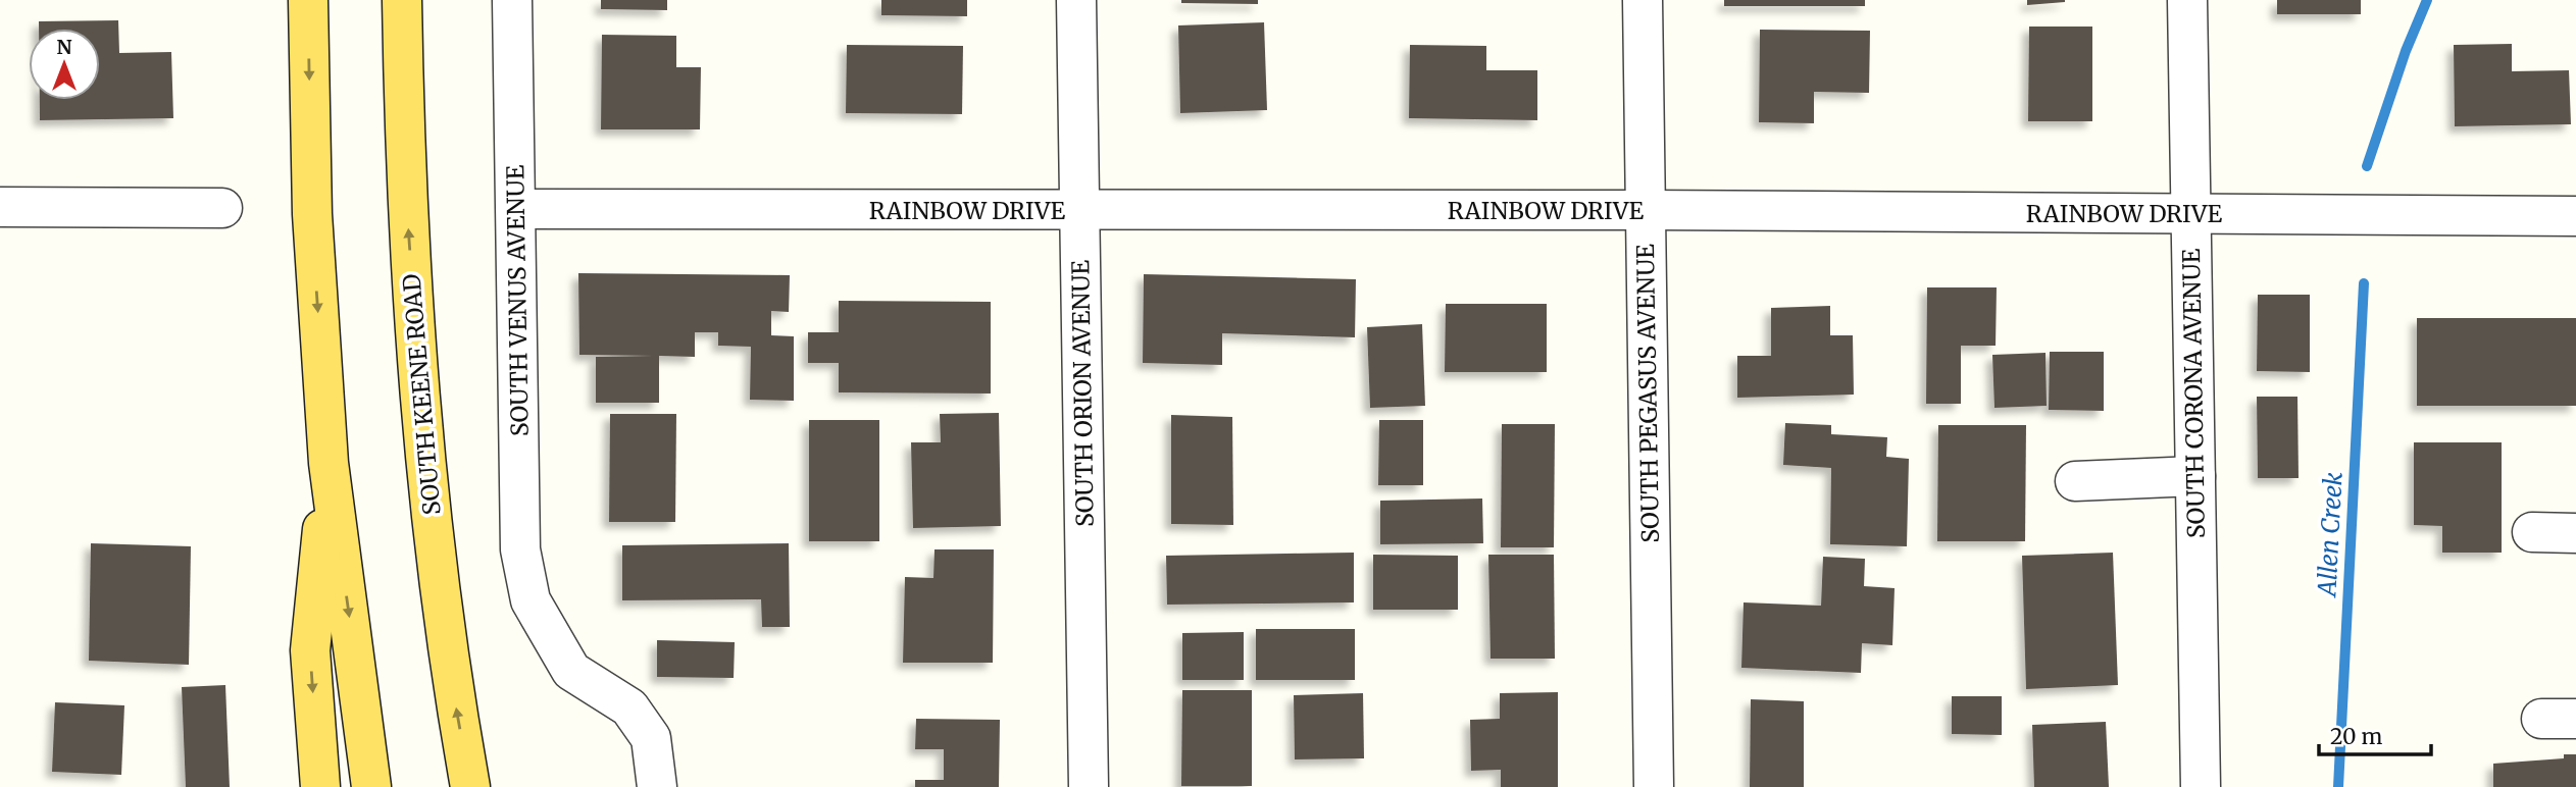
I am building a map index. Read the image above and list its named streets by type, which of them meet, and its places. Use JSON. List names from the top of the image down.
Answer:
{
  "streets": {
    "main road": ["SOUTH KEENE ROAD"],
    "street": [
      "RAINBOW DRIVE",
      "SOUTH VENUS AVENUE",
      "SOUTH ORION AVENUE",
      "SOUTH PEGASUS AVENUE",
      "SOUTH CORONA AVENUE"
    ]
  },
  "crossings": [
    ["RAINBOW DRIVE", "SOUTH VENUS AVENUE"],
    ["RAINBOW DRIVE", "SOUTH ORION AVENUE"],
    ["RAINBOW DRIVE", "SOUTH PEGASUS AVENUE"],
    ["RAINBOW DRIVE", "SOUTH CORONA AVENUE"]
  ],
  "water": ["Allen Creek"],
  "scale_bar": "20 m",
  "north": "top"
}
